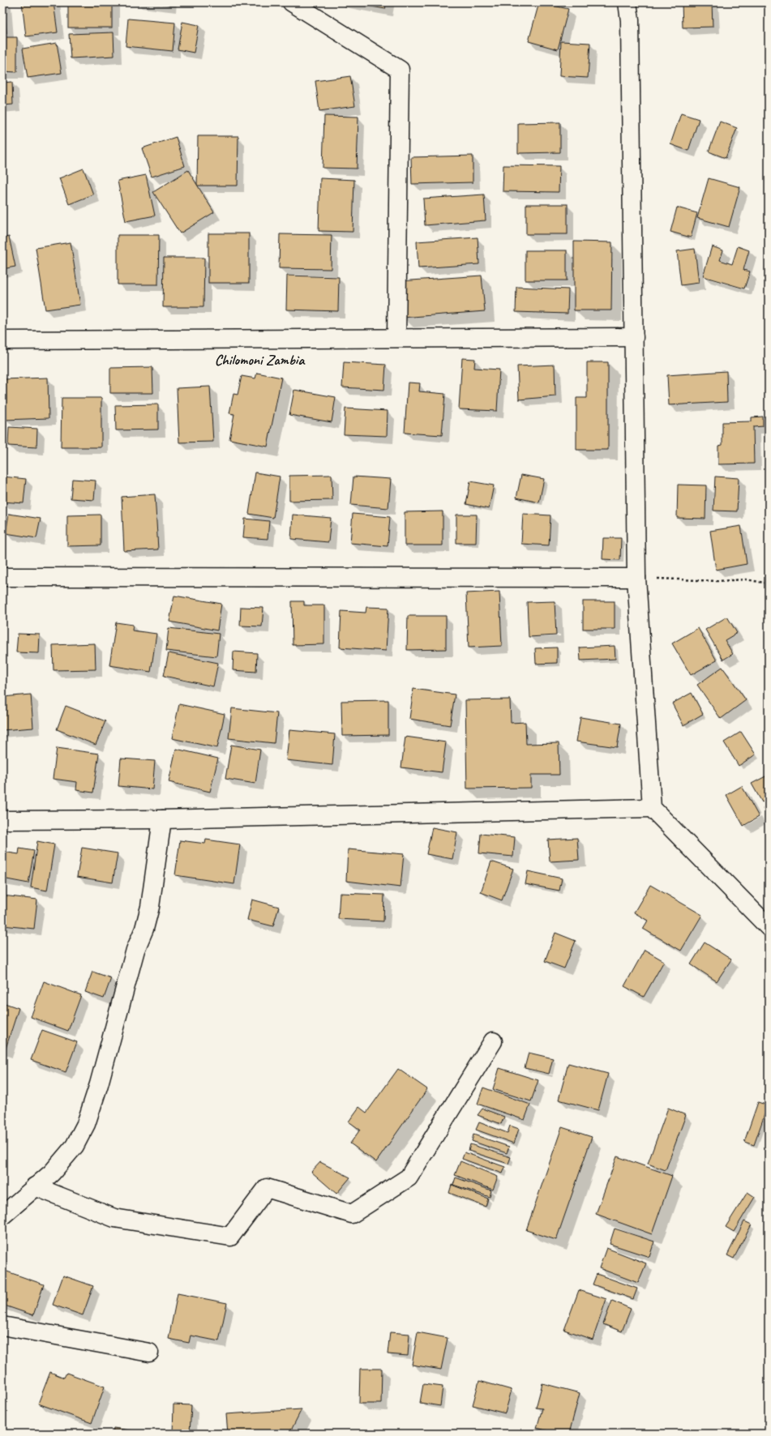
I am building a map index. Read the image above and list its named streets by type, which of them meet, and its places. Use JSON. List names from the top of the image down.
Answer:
{
  "districts": ["Chilomoni Zambia"]
}
